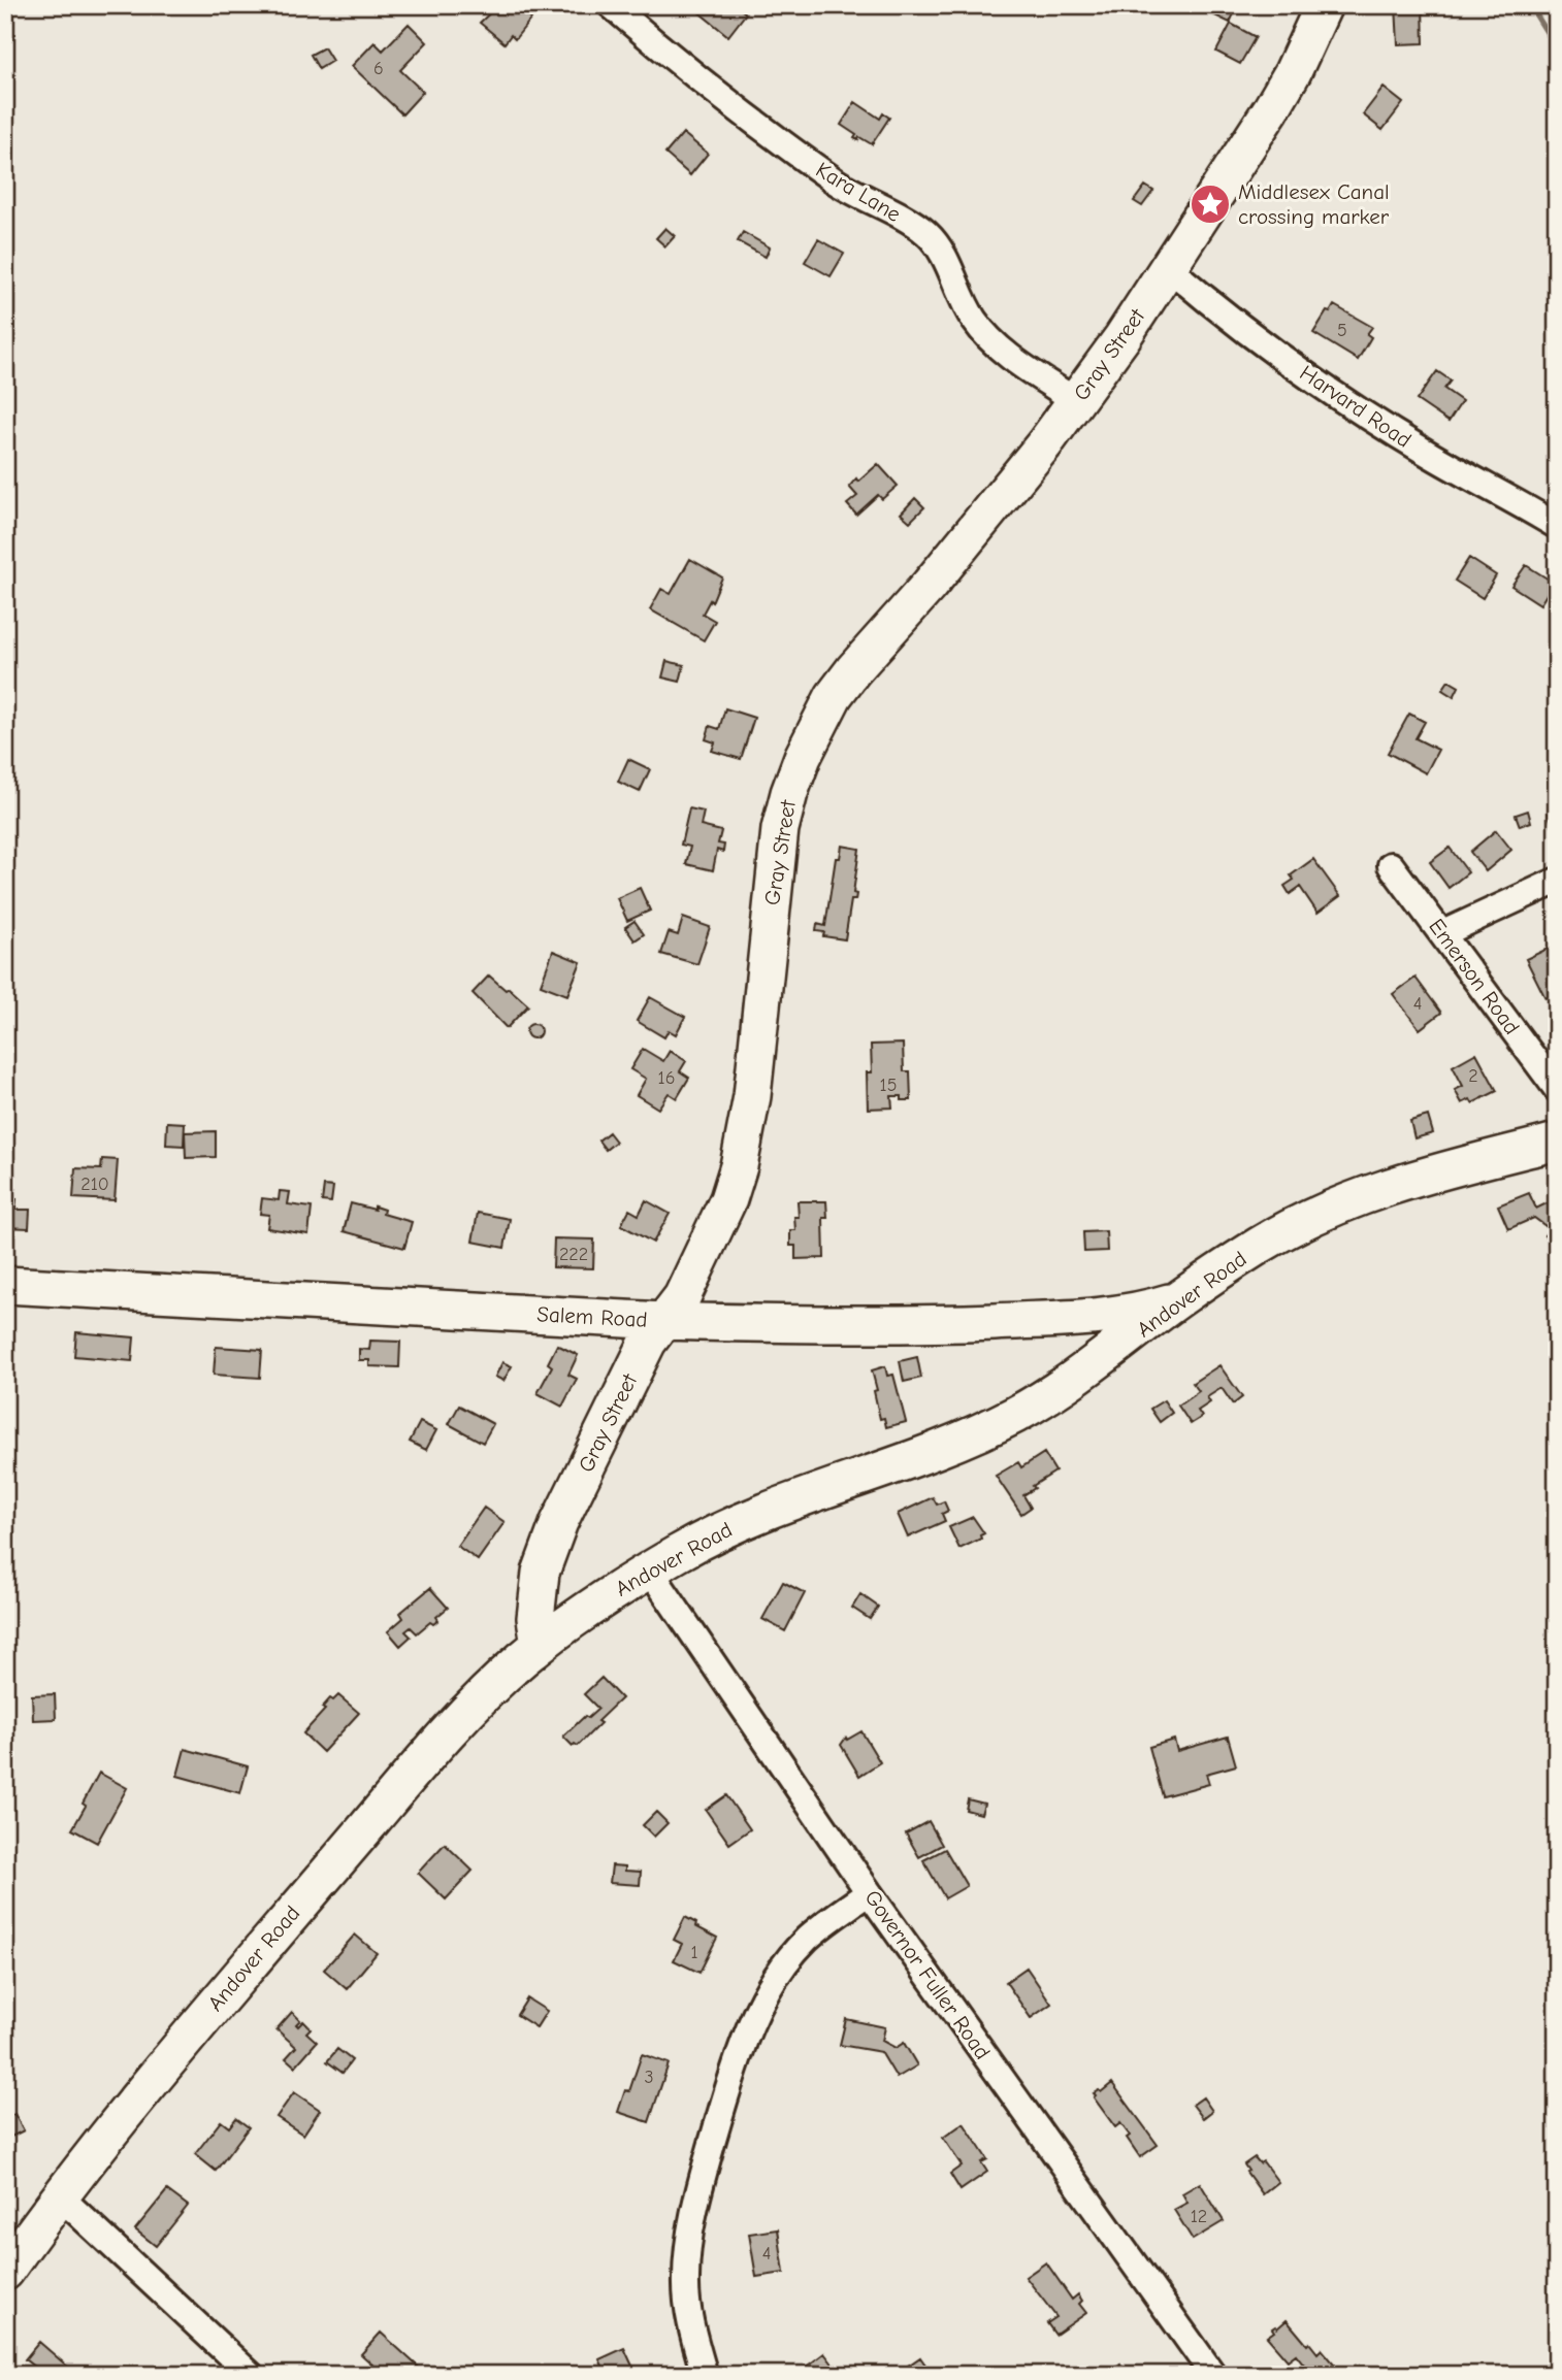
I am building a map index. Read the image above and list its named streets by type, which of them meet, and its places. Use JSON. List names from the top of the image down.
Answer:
{
  "streets": {
    "main road": ["Gray Street", "Andover Road", "Salem Road"],
    "street": [
      "Kara Lane",
      "Harvard Road",
      "Emerson Road",
      "Governor Fuller Road"
    ]
  },
  "crossings": [
    ["Kara Lane", "Gray Street"],
    ["Gray Street", "Harvard Road"],
    ["Gray Street", "Andover Road"],
    ["Gray Street", "Salem Road"],
    ["Andover Road", "Salem Road"],
    ["Andover Road", "Governor Fuller Road"]
  ],
  "places": {
    "place": ["Middlesex Canal crossing marker"]
  },
  "house_numbers": [
    "6",
    "5",
    "4",
    "2",
    "16",
    "15",
    "210",
    "222",
    "1",
    "3",
    "12",
    "4"
  ]
}
